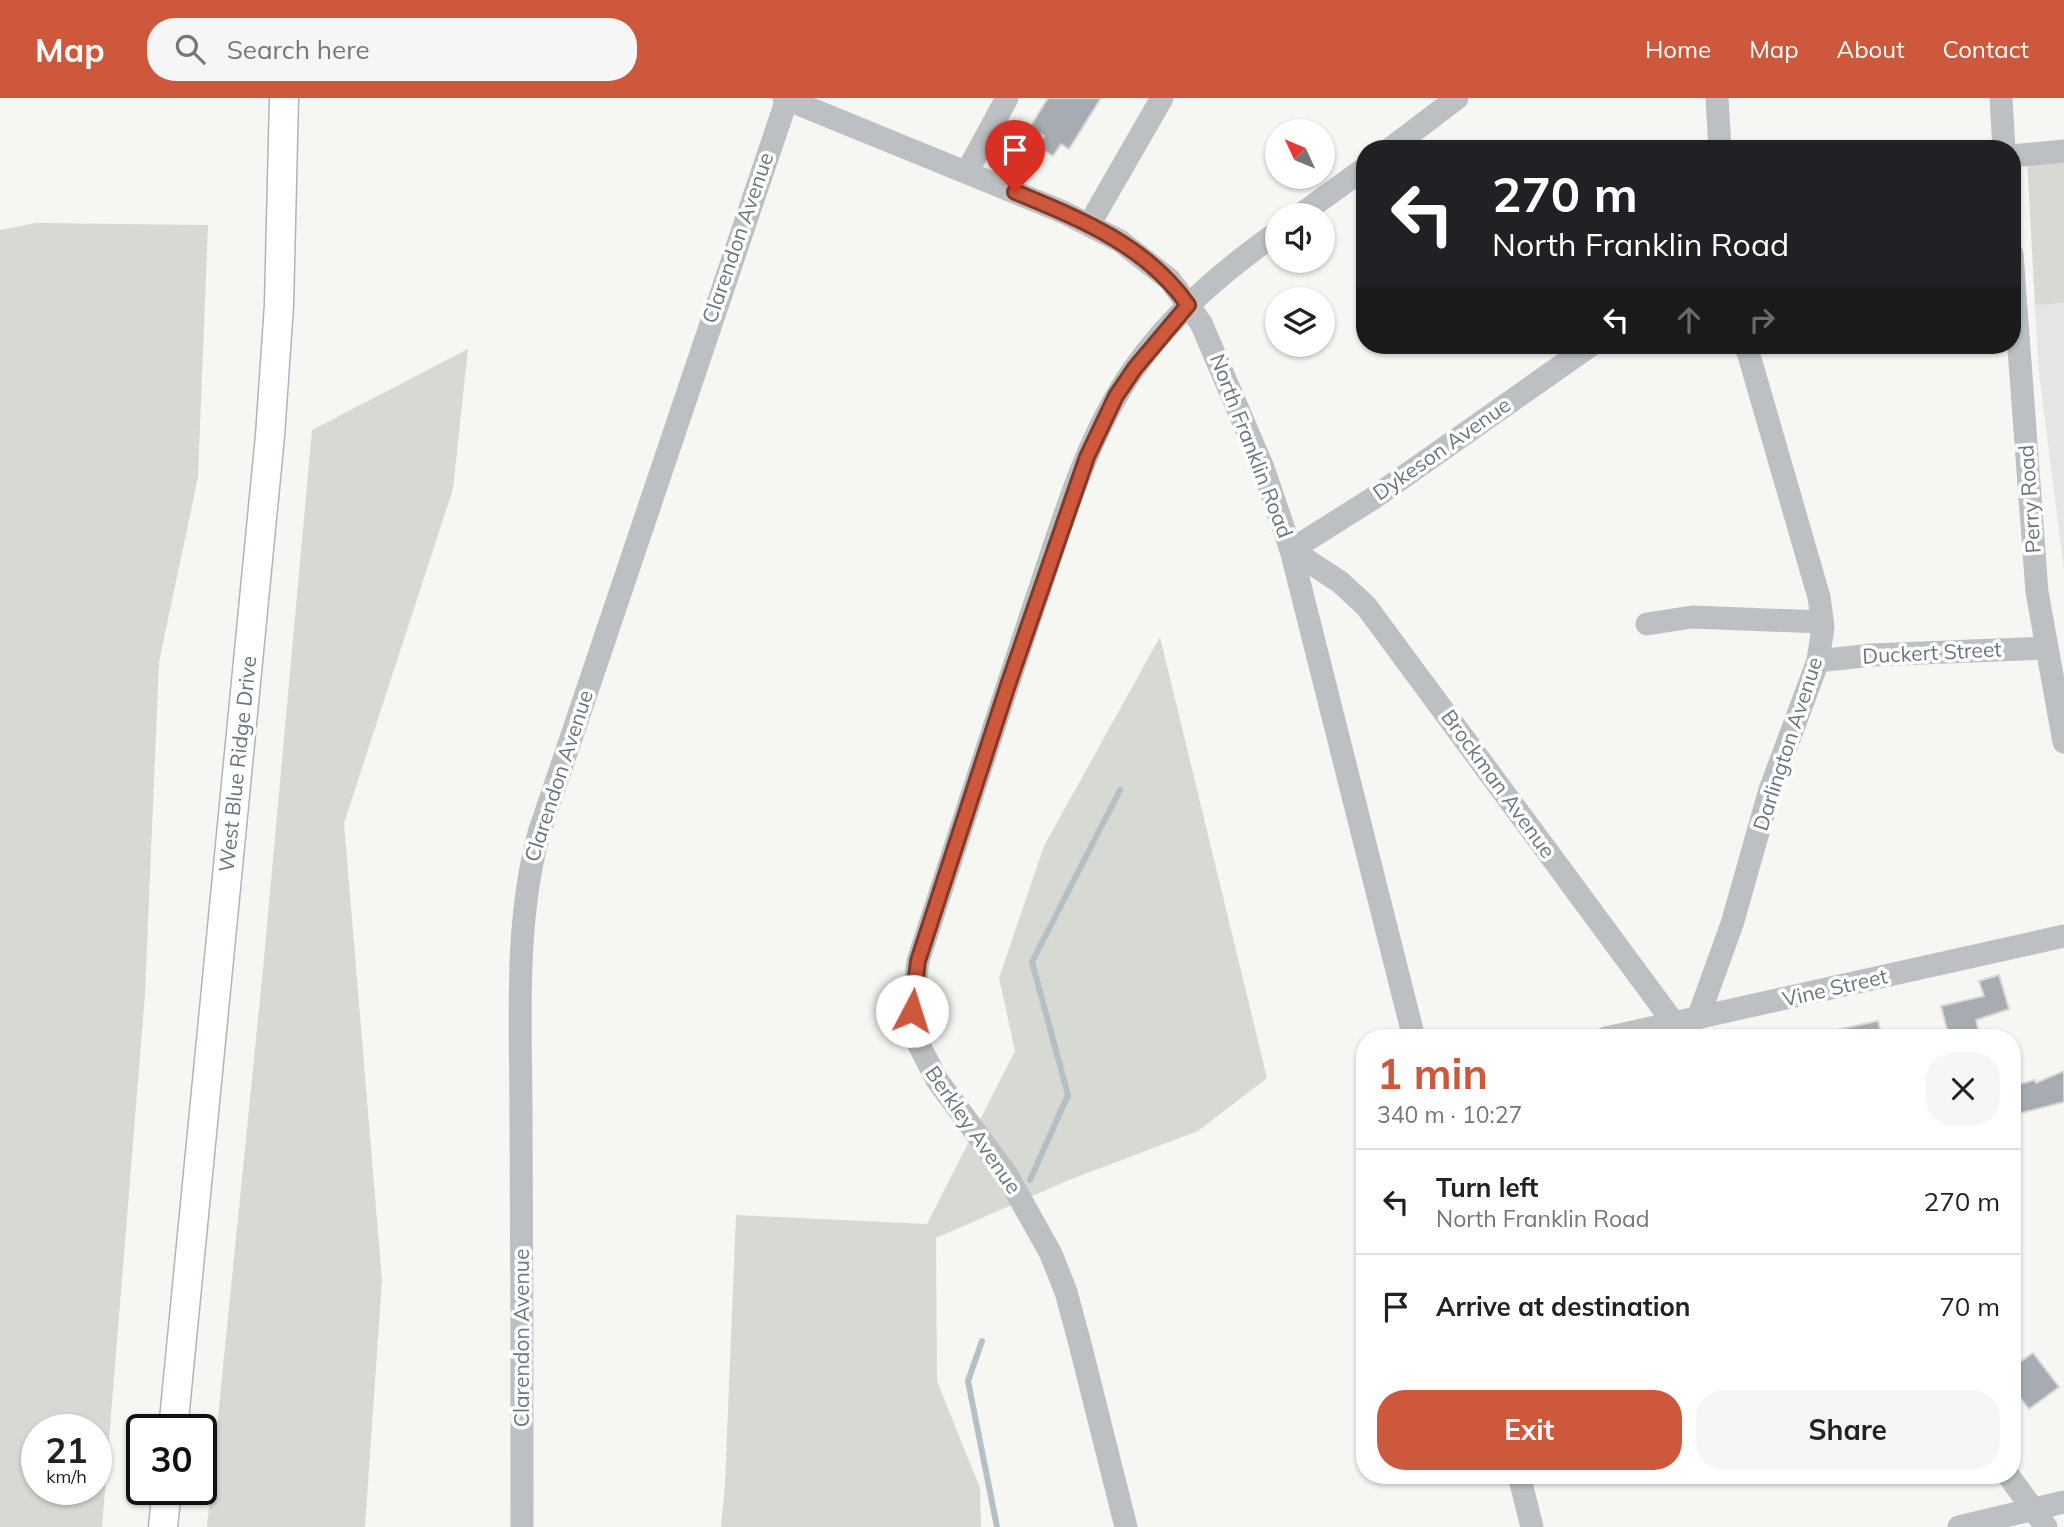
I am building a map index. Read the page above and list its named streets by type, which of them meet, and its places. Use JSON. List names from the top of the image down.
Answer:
{
  "streets": {
    "main road": ["West Blue Ridge Drive"],
    "street": [
      "Clarendon Avenue",
      "North Franklin Road",
      "Dykeson Avenue",
      "Perry Road",
      "Duckert Street",
      "Darlington Avenue",
      "Brockman Avenue",
      "Vine Street",
      "Berkley Avenue"
    ]
  },
  "crossings": [
    ["Clarendon Avenue", "North Franklin Road"],
    ["North Franklin Road", "Dykeson Avenue"],
    ["North Franklin Road", "Brockman Avenue"],
    ["North Franklin Road", "Berkley Avenue"],
    ["Dykeson Avenue", "Brockman Avenue"],
    ["Perry Road", "Duckert Street"],
    ["Duckert Street", "Darlington Avenue"],
    ["Darlington Avenue", "Brockman Avenue"],
    ["Darlington Avenue", "Vine Street"],
    ["Brockman Avenue", "Vine Street"]
  ],
  "north": "top left",
  "page": {
    "header": "Map",
    "search": "Search here",
    "nav": [
      "Home",
      "Map",
      "About",
      "Contact"
    ],
    "turn": ["270 m", "North Franklin Road"],
    "heading": ["1 min", "340 m · 10:27"],
    "list": [
      {
        "name": "Turn left",
        "note": "North Franklin Road",
        "value": "270 m"
      },
      {
        "name": "Arrive at destination",
        "value": "70 m"
      }
    ],
    "buttons": ["Exit", "Share"],
    "speed": "21 km/h",
    "limit": "30"
  }
}
